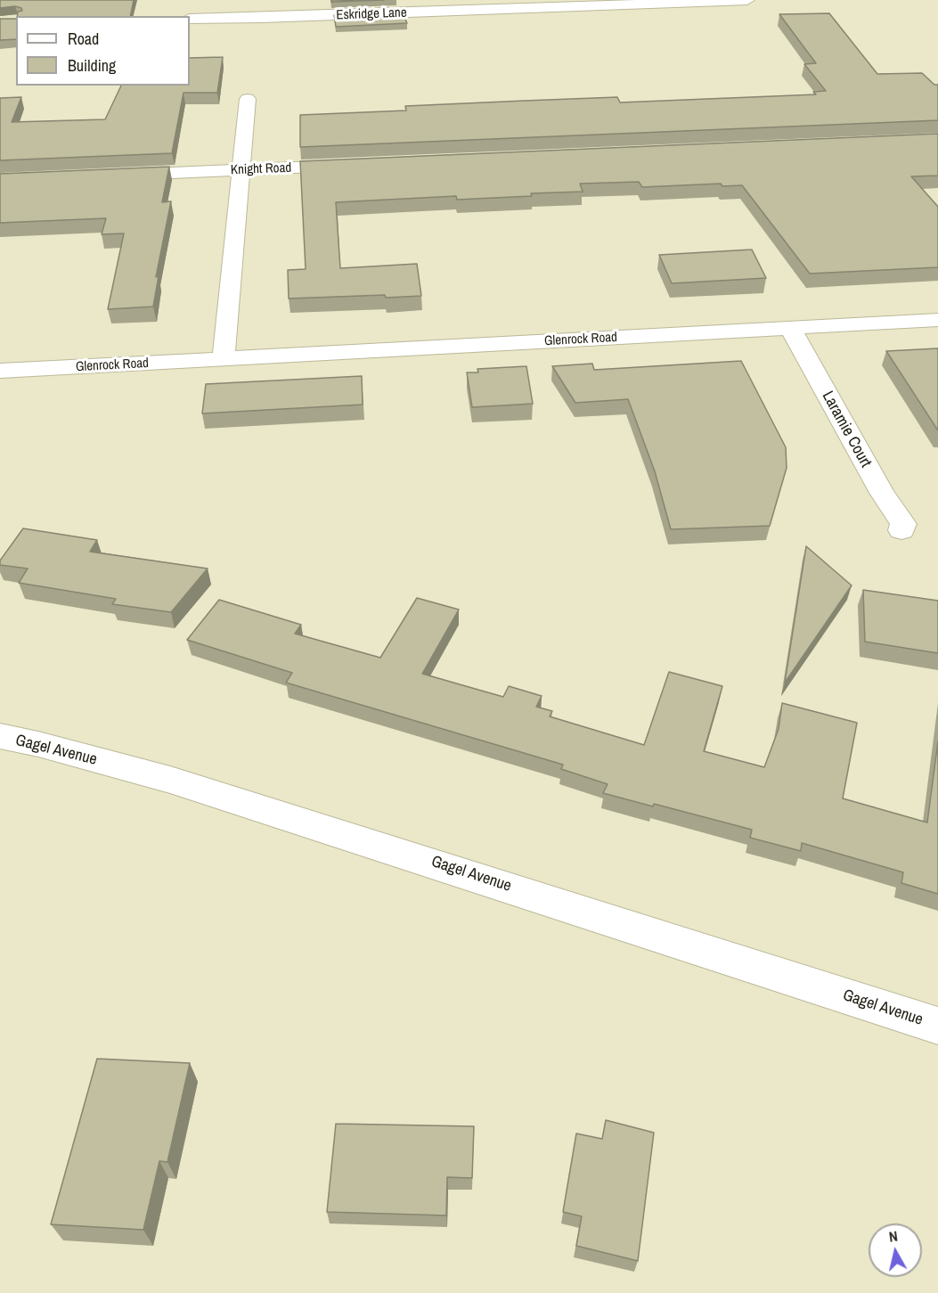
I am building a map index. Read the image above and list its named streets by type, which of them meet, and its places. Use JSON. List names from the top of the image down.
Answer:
{
  "streets": {
    "street": [
      "Eskridge Lane",
      "Knight Road",
      "Glenrock Road",
      "Laramie Court",
      "Gagel Avenue"
    ]
  },
  "crossings": [
    ["Glenrock Road", "Laramie Court"]
  ],
  "legend": ["Road", "Building"],
  "north": "top"
}
